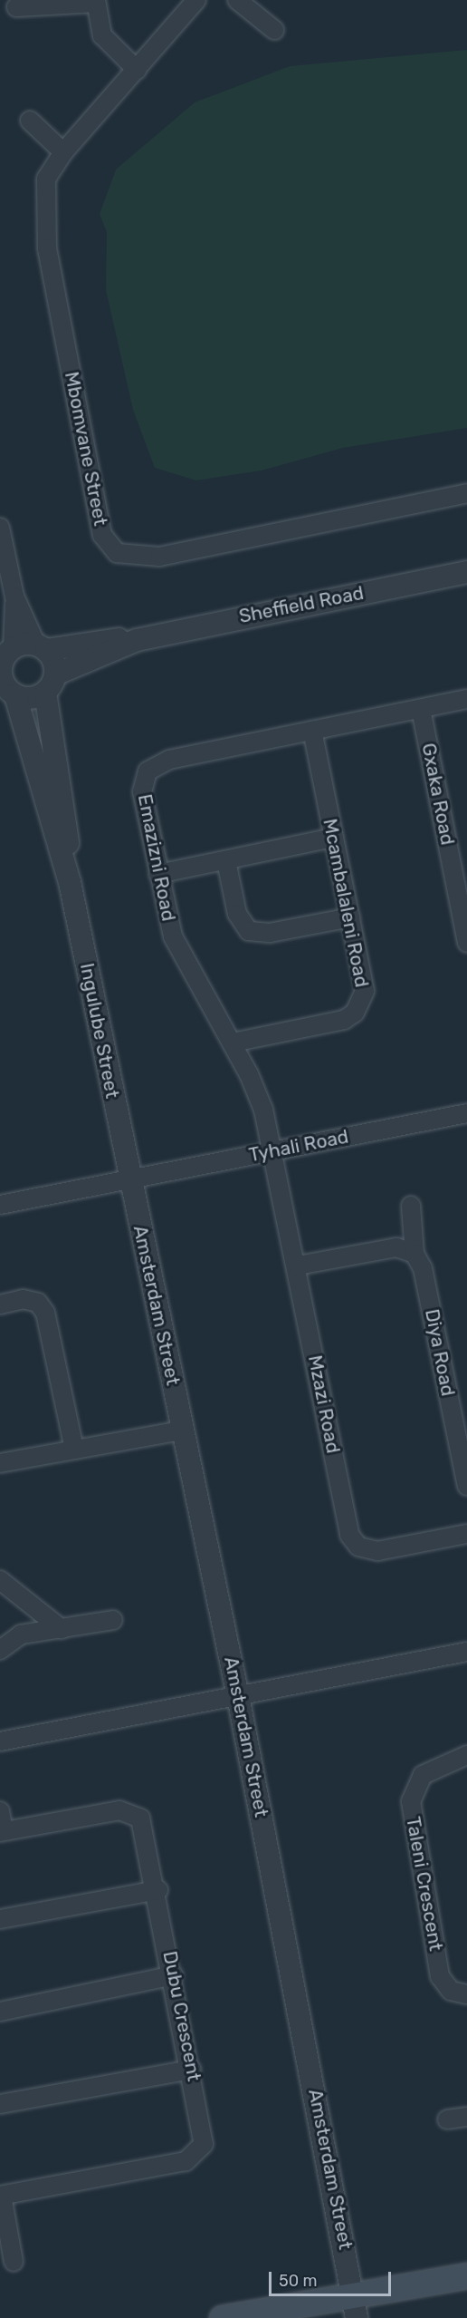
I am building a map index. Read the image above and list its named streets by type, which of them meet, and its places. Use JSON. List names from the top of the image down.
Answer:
{
  "streets": {
    "street": [
      "Mbomvane Street",
      "Sheffield Road",
      "Gxaka Road",
      "Emazizni Road",
      "Mcambalaleni Road",
      "Ingulube Street",
      "Tyhali Road",
      "Amsterdam Street",
      "Diya Road",
      "Mzazi Road",
      "Taleni Crescent",
      "Dubu Crescent"
    ]
  },
  "crossings": [
    ["Sheffield Road", "Ingulube Street"],
    ["Gxaka Road", "Emazizni Road"],
    ["Emazizni Road", "Mcambalaleni Road"],
    ["Emazizni Road", "Tyhali Road"],
    ["Emazizni Road", "Mzazi Road"],
    ["Ingulube Street", "Tyhali Road"],
    ["Ingulube Street", "Amsterdam Street"],
    ["Tyhali Road", "Amsterdam Street"],
    ["Tyhali Road", "Mzazi Road"]
  ],
  "scale_bar": "50 m"
}
